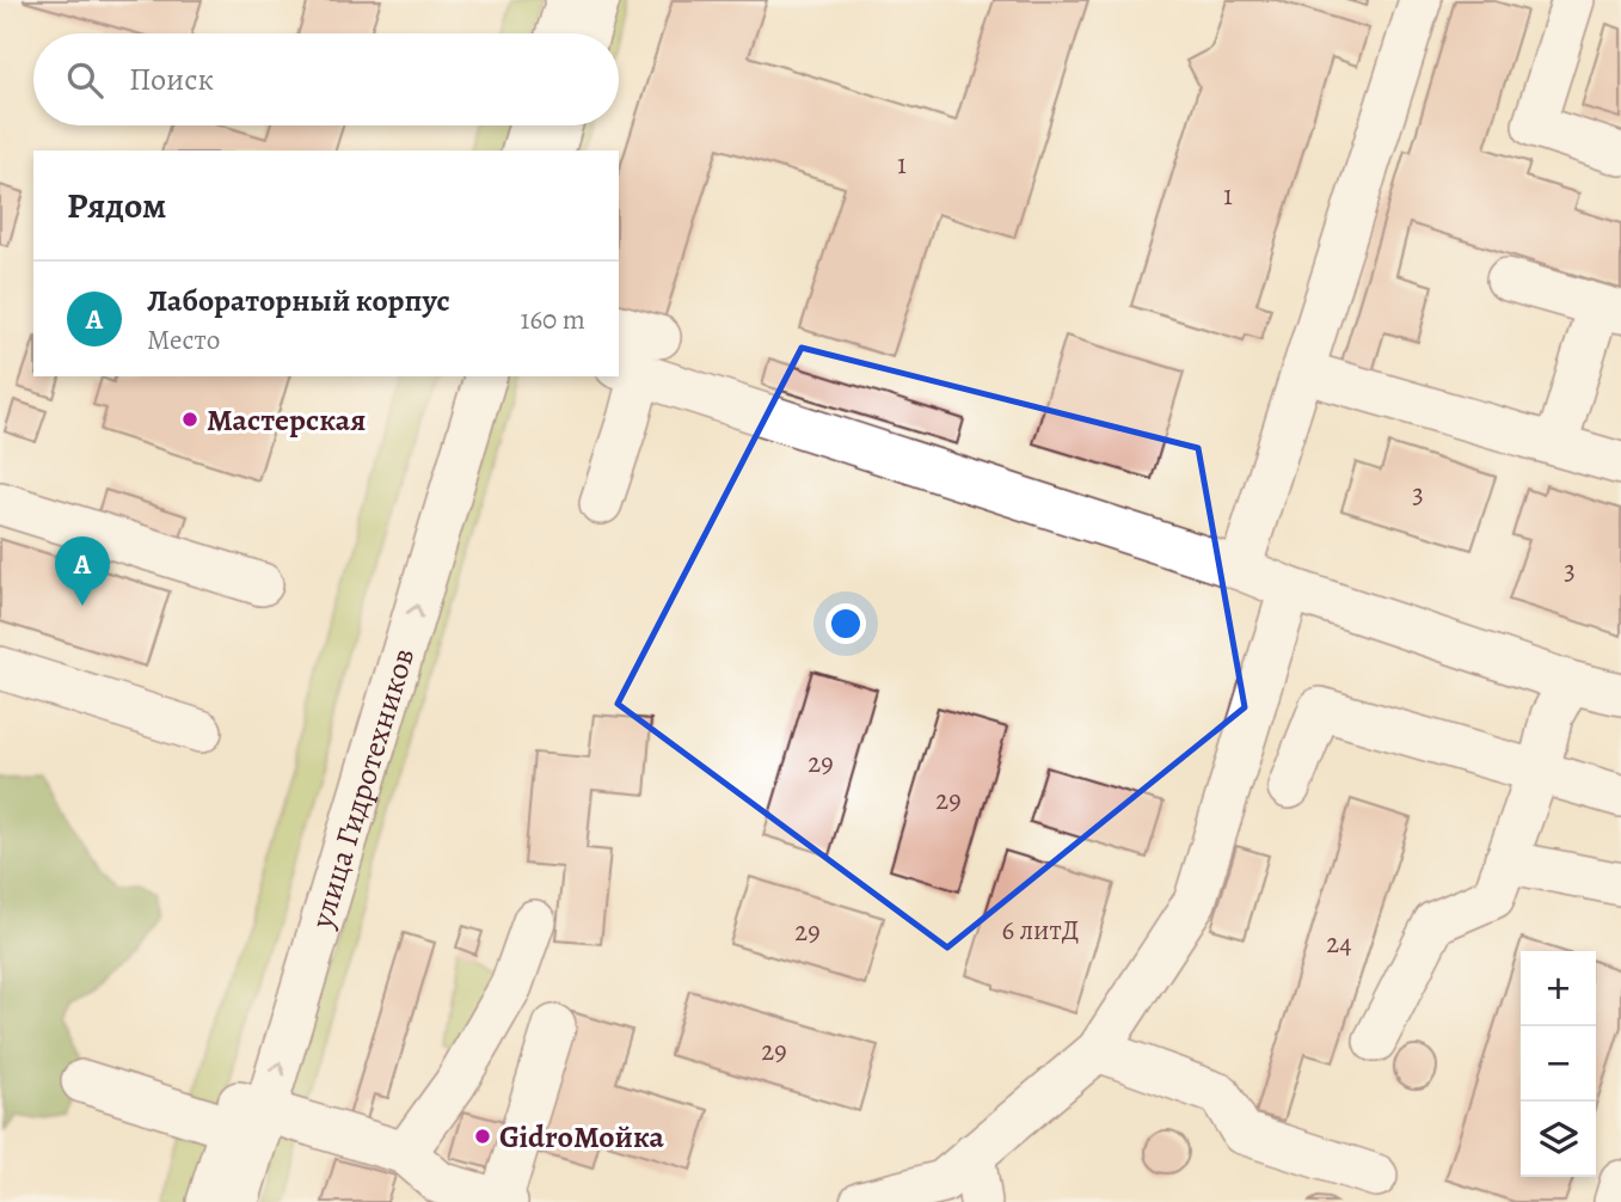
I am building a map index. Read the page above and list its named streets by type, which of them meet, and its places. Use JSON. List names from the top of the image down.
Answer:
{
  "streets": {
    "street": ["улица Гидротехников"]
  },
  "places": ["Мастерская", "GidroМойка"],
  "house_numbers": [
    "1",
    "1",
    "3",
    "3",
    "29",
    "29",
    "6 литД",
    "29",
    "24",
    "29"
  ],
  "page": {
    "search": "Поиск",
    "heading": "Рядом",
    "list": [
      {
        "mark": "A",
        "name": "Лабораторный корпус",
        "note": "Место",
        "value": "160 m"
      }
    ],
    "pins": "A",
    "map_buttons": ["+", "−"]
  }
}
